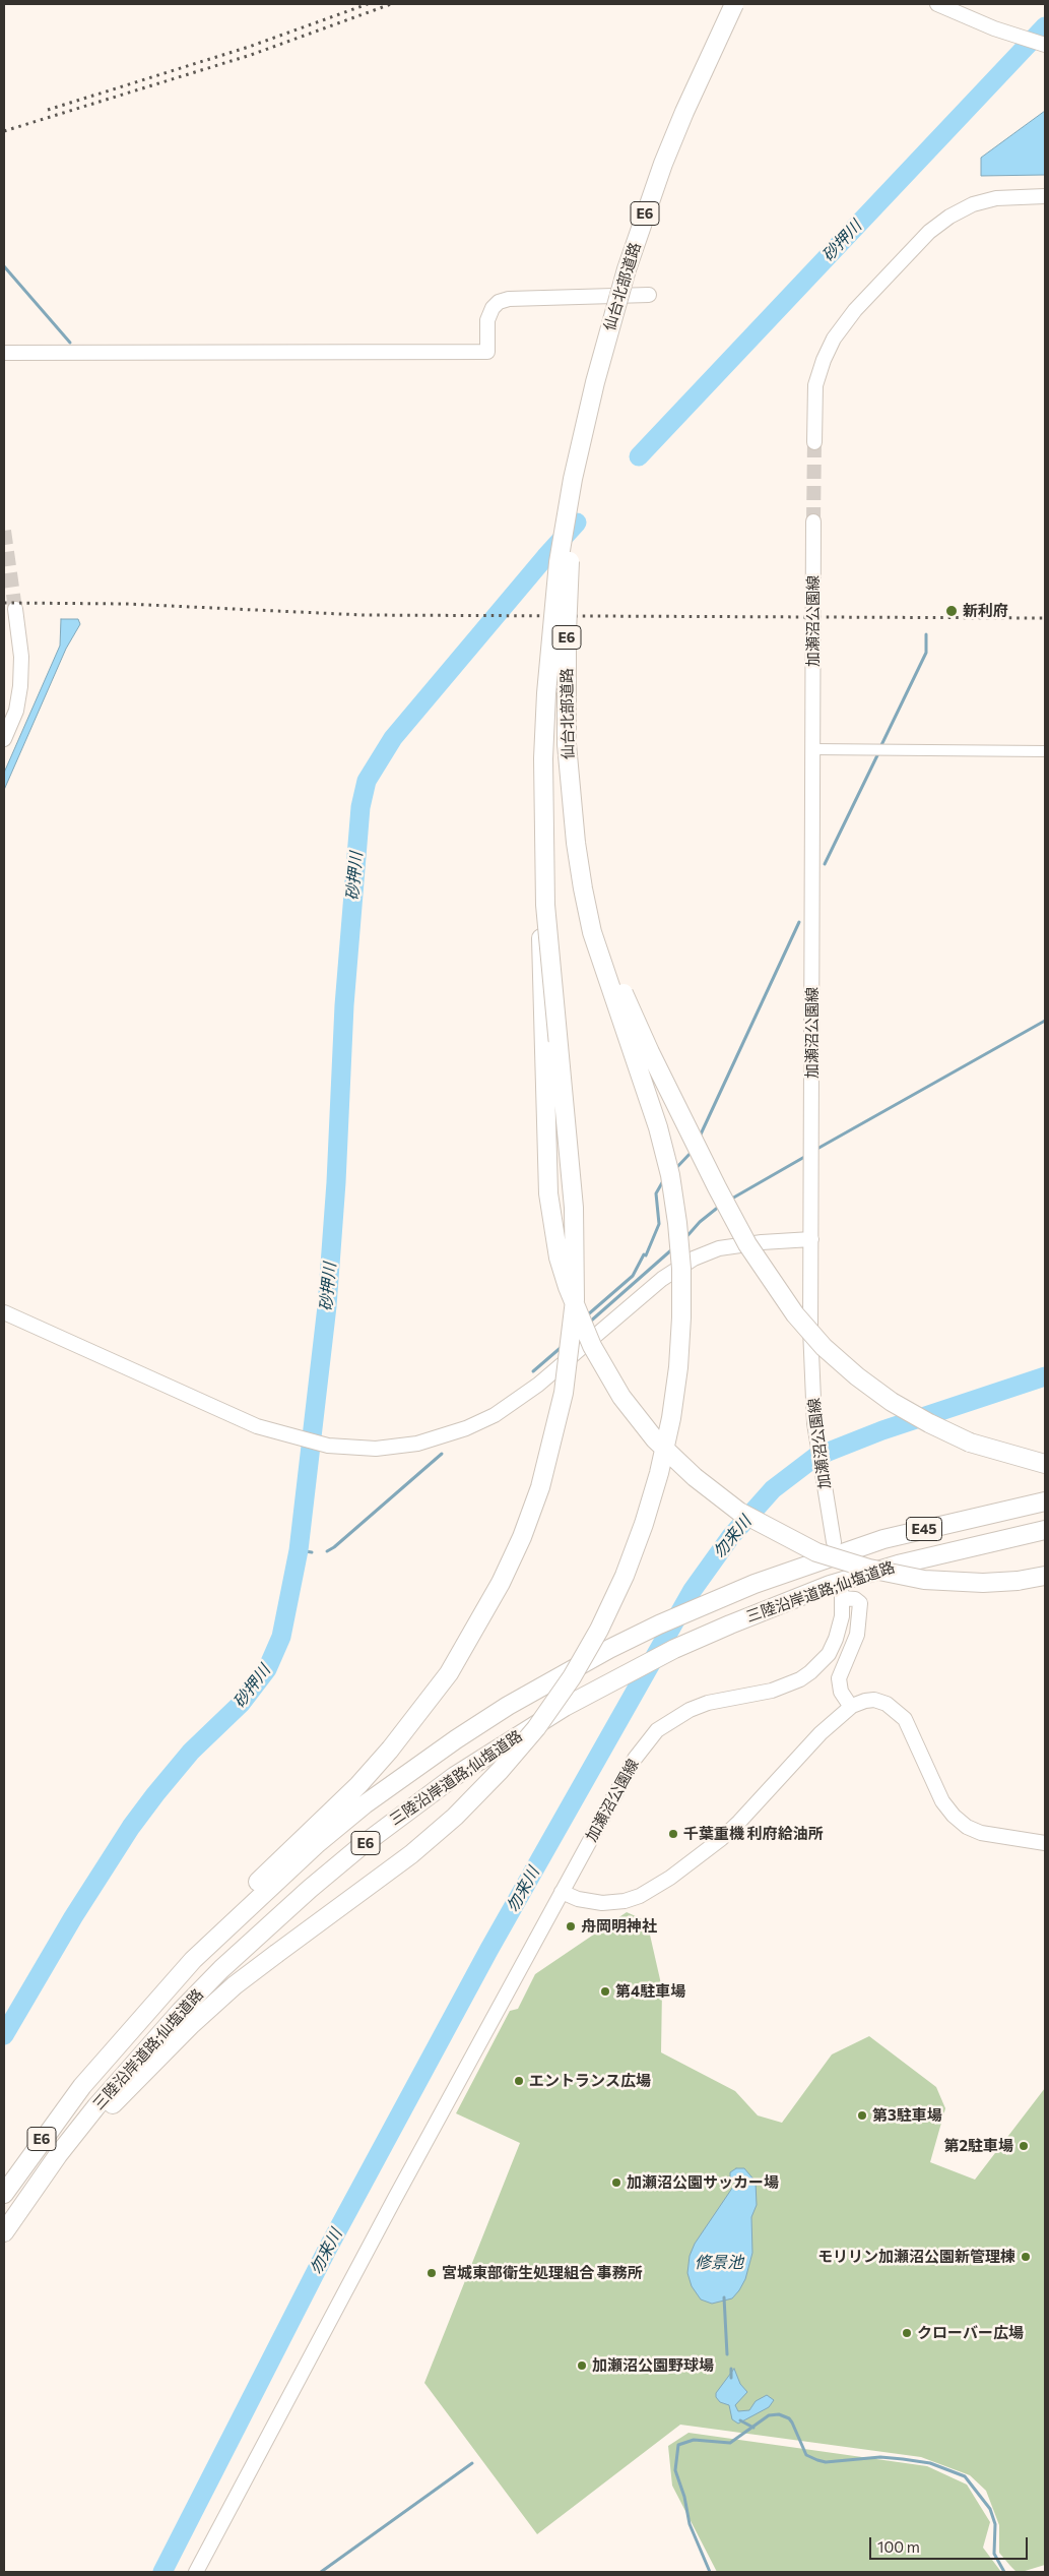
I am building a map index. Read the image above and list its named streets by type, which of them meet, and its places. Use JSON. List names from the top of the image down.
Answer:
{
  "streets": {
    "highway": [
      "E6",
      "仙台北部道路",
      "E45",
      "三陸沿岸道路;仙塩道路"
    ],
    "street": ["加瀬沼公園線"]
  },
  "crossings": [
    ["加瀬沼公園線", "三陸沿岸道路;仙塩道路"]
  ],
  "water": ["砂押川", "勿来川", "修景池"],
  "places": [
    "新利府",
    "千葉重機 利府給油所",
    "舟岡明神社",
    "第4駐車場",
    "エントランス広場",
    "第3駐車場",
    "第2駐車場",
    "加瀬沼公園サッカー場",
    "モリリン加瀬沼公園新管理棟",
    "宮城東部衛生処理組合 事務所",
    "クローバー広場",
    "加瀬沼公園野球場"
  ],
  "scale_bar": "100 m"
}
